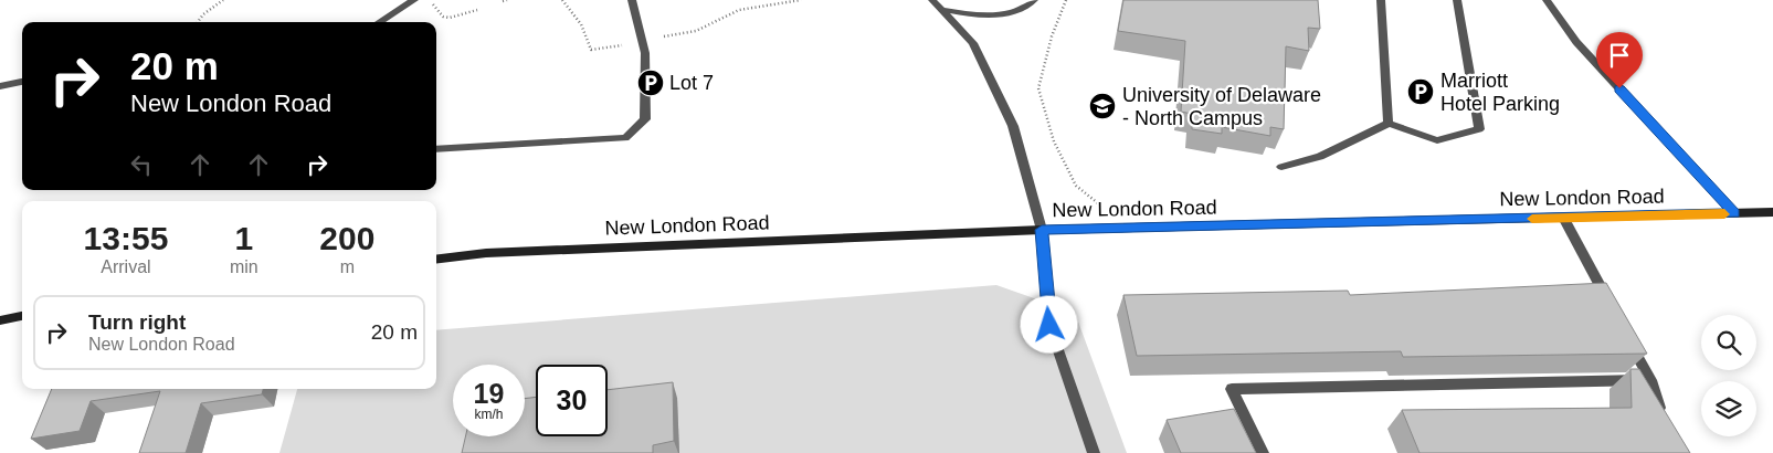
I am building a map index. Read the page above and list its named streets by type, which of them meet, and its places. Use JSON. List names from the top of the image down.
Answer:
{
  "streets": {
    "main road": ["New London Road"]
  },
  "places": {
    "parking": ["Lot 7", "Marriott Hotel Parking"],
    "school or university": ["University of Delaware - North Campus"]
  },
  "page": {
    "turn": ["20 m", "New London Road"],
    "eta": [
      "13:55",
      "Arrival",
      "1",
      "min",
      "200",
      "m"
    ],
    "list": [
      {
        "name": "Turn right",
        "note": "New London Road",
        "value": "20 m"
      }
    ],
    "speed": "19 km/h",
    "limit": "30"
  }
}
